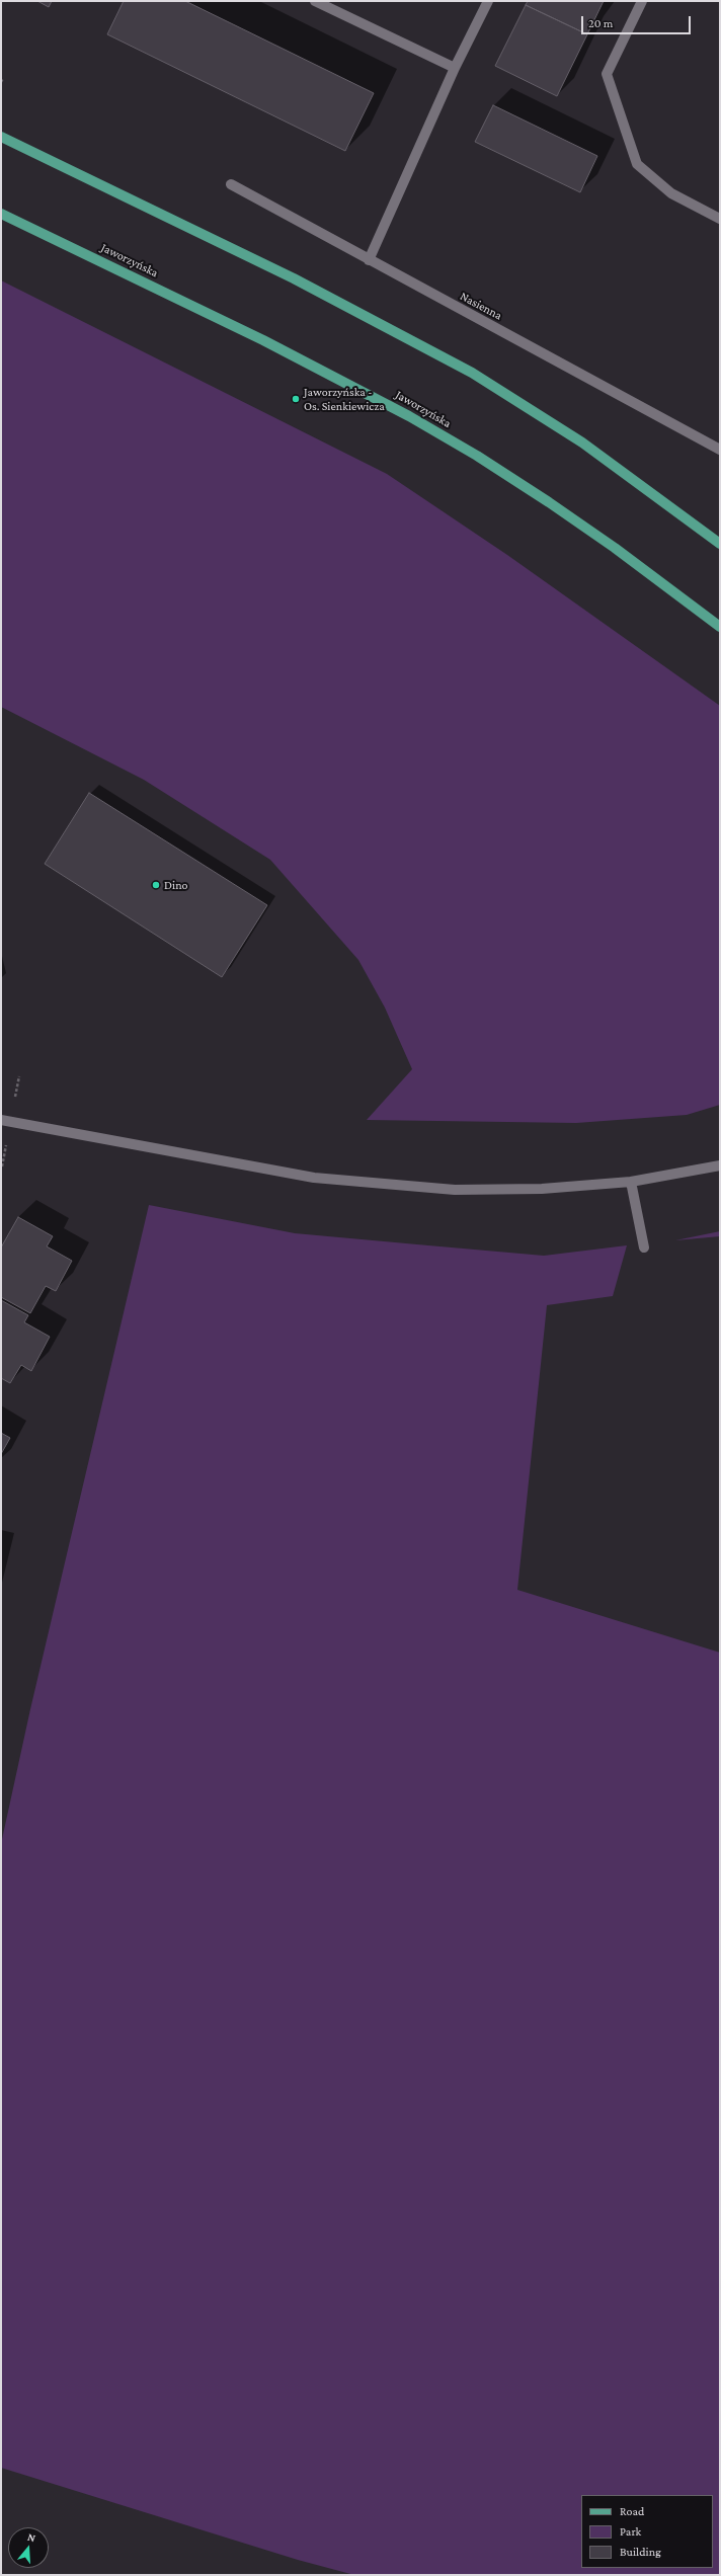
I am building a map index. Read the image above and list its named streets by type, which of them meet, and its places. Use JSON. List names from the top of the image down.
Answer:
{
  "streets": {
    "main road": ["Jaworzyńska"],
    "street": ["Nasienna"]
  },
  "places": ["Jaworzyńska - Os. Sienkiewicza", "Dino"],
  "legend": ["Road", "Park", "Building"],
  "scale_bar": "20 m",
  "north": "top"
}
